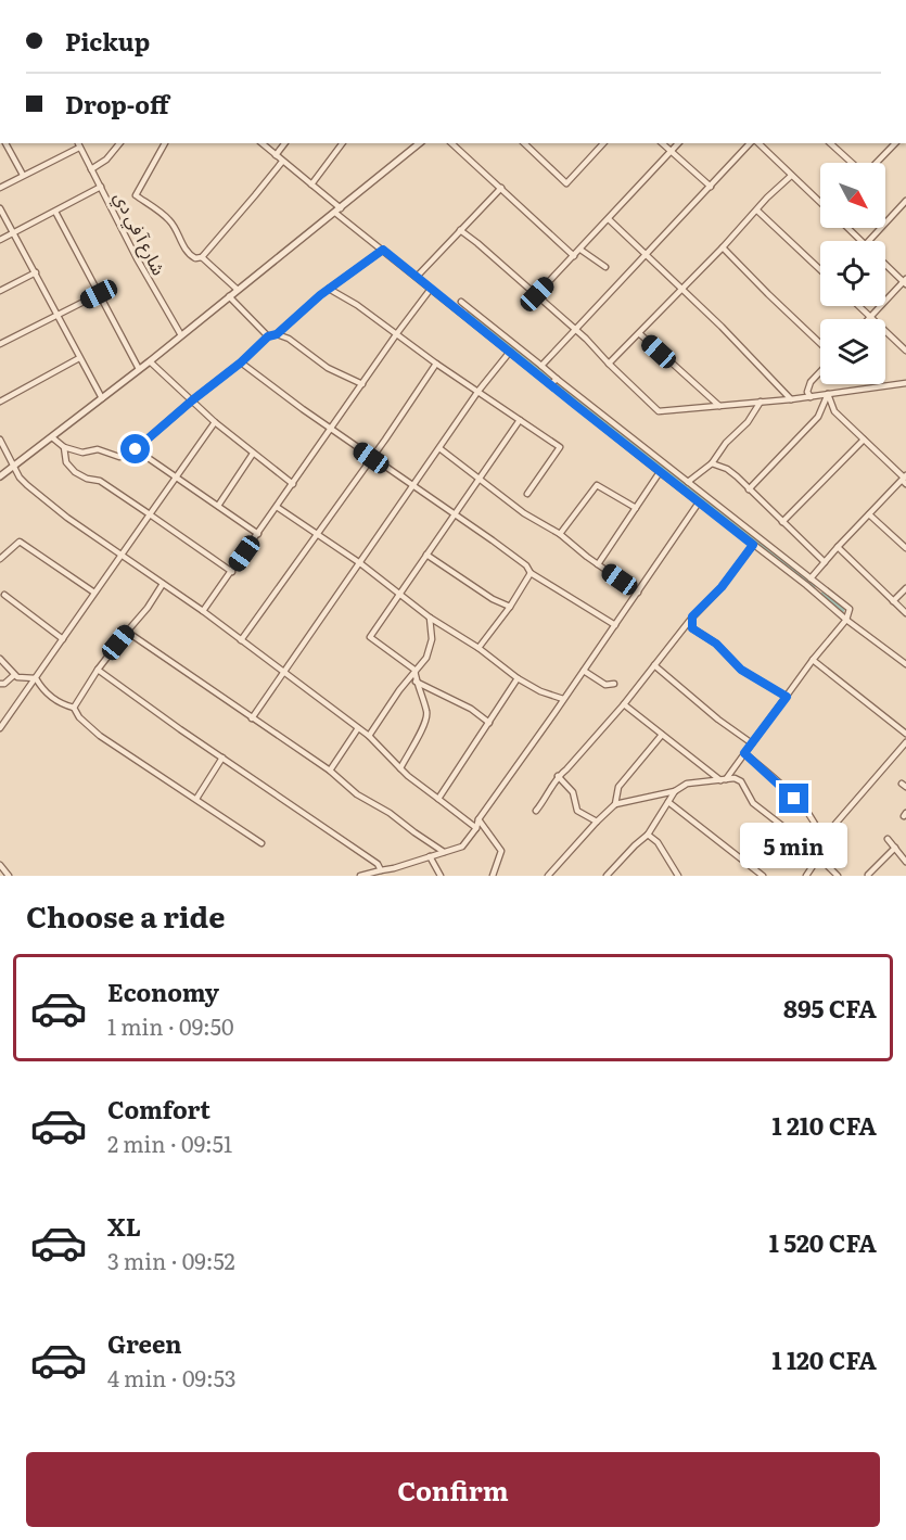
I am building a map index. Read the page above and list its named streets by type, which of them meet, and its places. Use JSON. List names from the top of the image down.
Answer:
{
  "streets": {
    "street": ["شارع آ في دي"]
  },
  "north": "bottom right",
  "page": {
    "banner": ["Pickup", "Drop-off"],
    "bubble": "5 min",
    "heading": "Choose a ride",
    "list": [
      {
        "name": "Economy",
        "note": "1 min · 09:50",
        "value": "895 CFA"
      },
      {
        "name": "Comfort",
        "note": "2 min · 09:51",
        "value": "1 210 CFA"
      },
      {
        "name": "XL",
        "note": "3 min · 09:52",
        "value": "1 520 CFA"
      },
      {
        "name": "Green",
        "note": "4 min · 09:53",
        "value": "1 120 CFA"
      }
    ],
    "buttons": "Confirm"
  }
}
